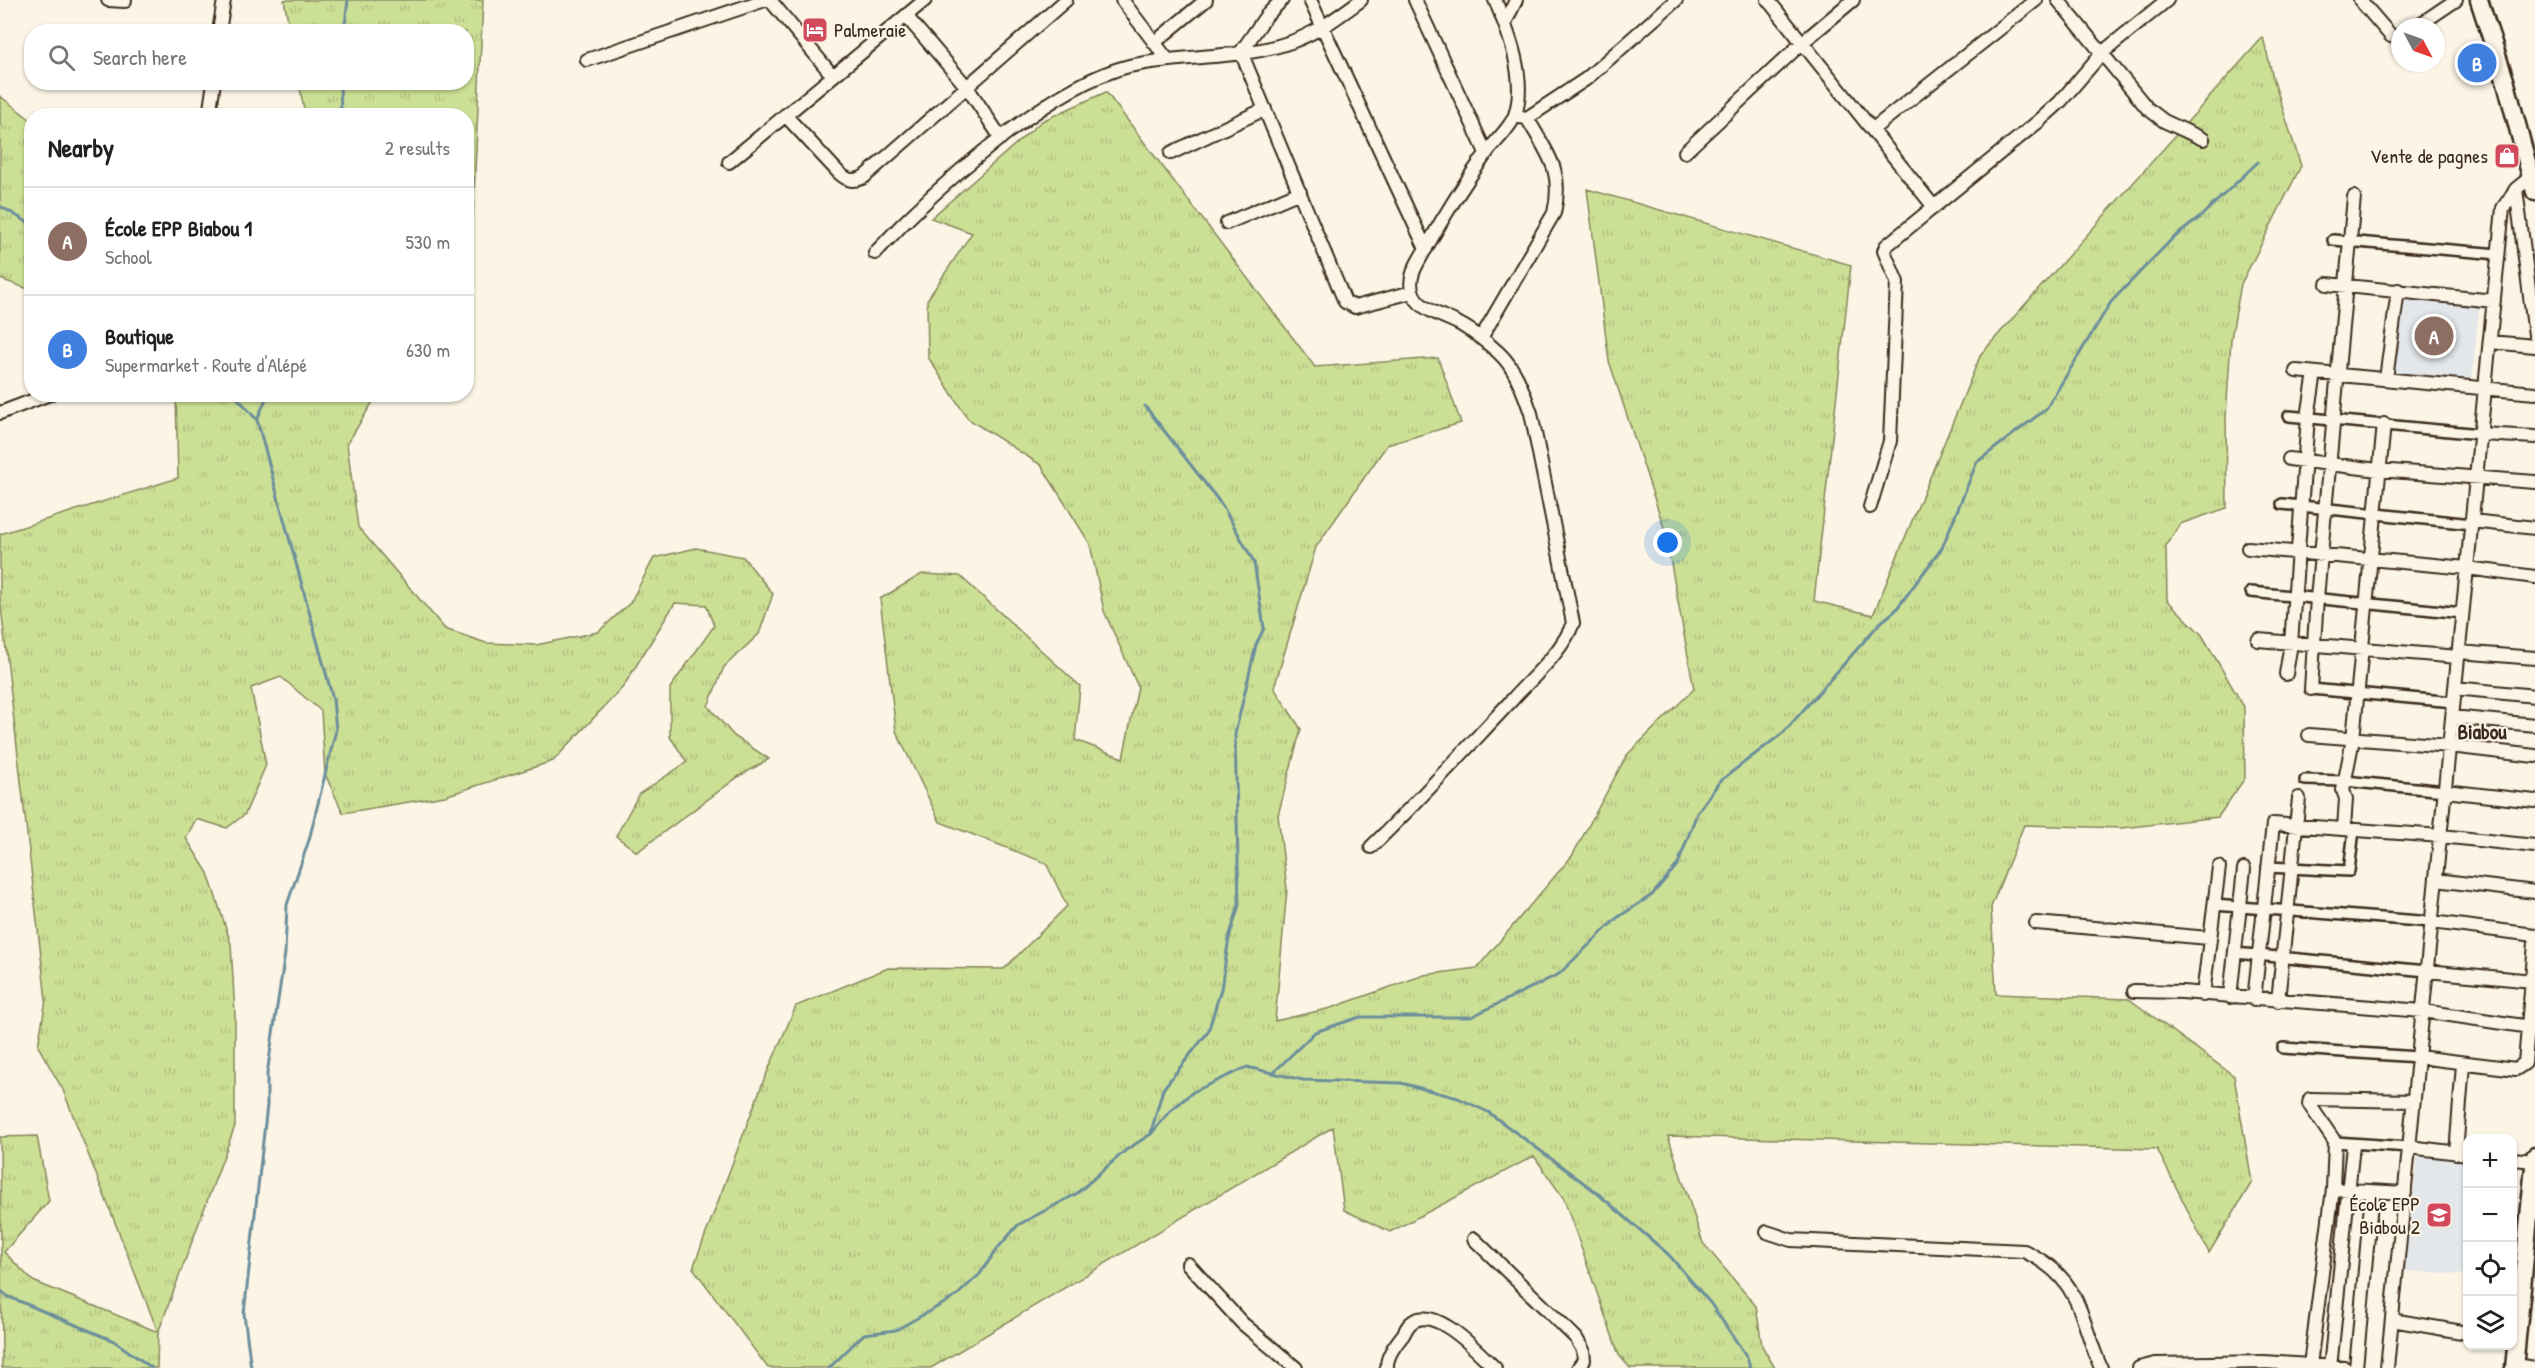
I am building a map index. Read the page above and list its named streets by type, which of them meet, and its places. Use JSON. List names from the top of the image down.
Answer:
{
  "districts": ["Biabou"],
  "places": {
    "hotel": ["Palmeraie"],
    "shop": ["Vente de pagnes"],
    "school or university": ["École EPP Biabou 2"]
  },
  "north": "bottom right",
  "page": {
    "search": "Search here",
    "pins": ["B", "A"],
    "heading": ["Nearby", "2 results"],
    "list": [
      {
        "mark": "A",
        "name": "École EPP Biabou 1",
        "note": "School",
        "value": "530 m"
      },
      {
        "mark": "B",
        "name": "Boutique",
        "note": "Supermarket · Route d'Alépé",
        "value": "630 m"
      }
    ],
    "map_buttons": ["+", "−"]
  }
}
